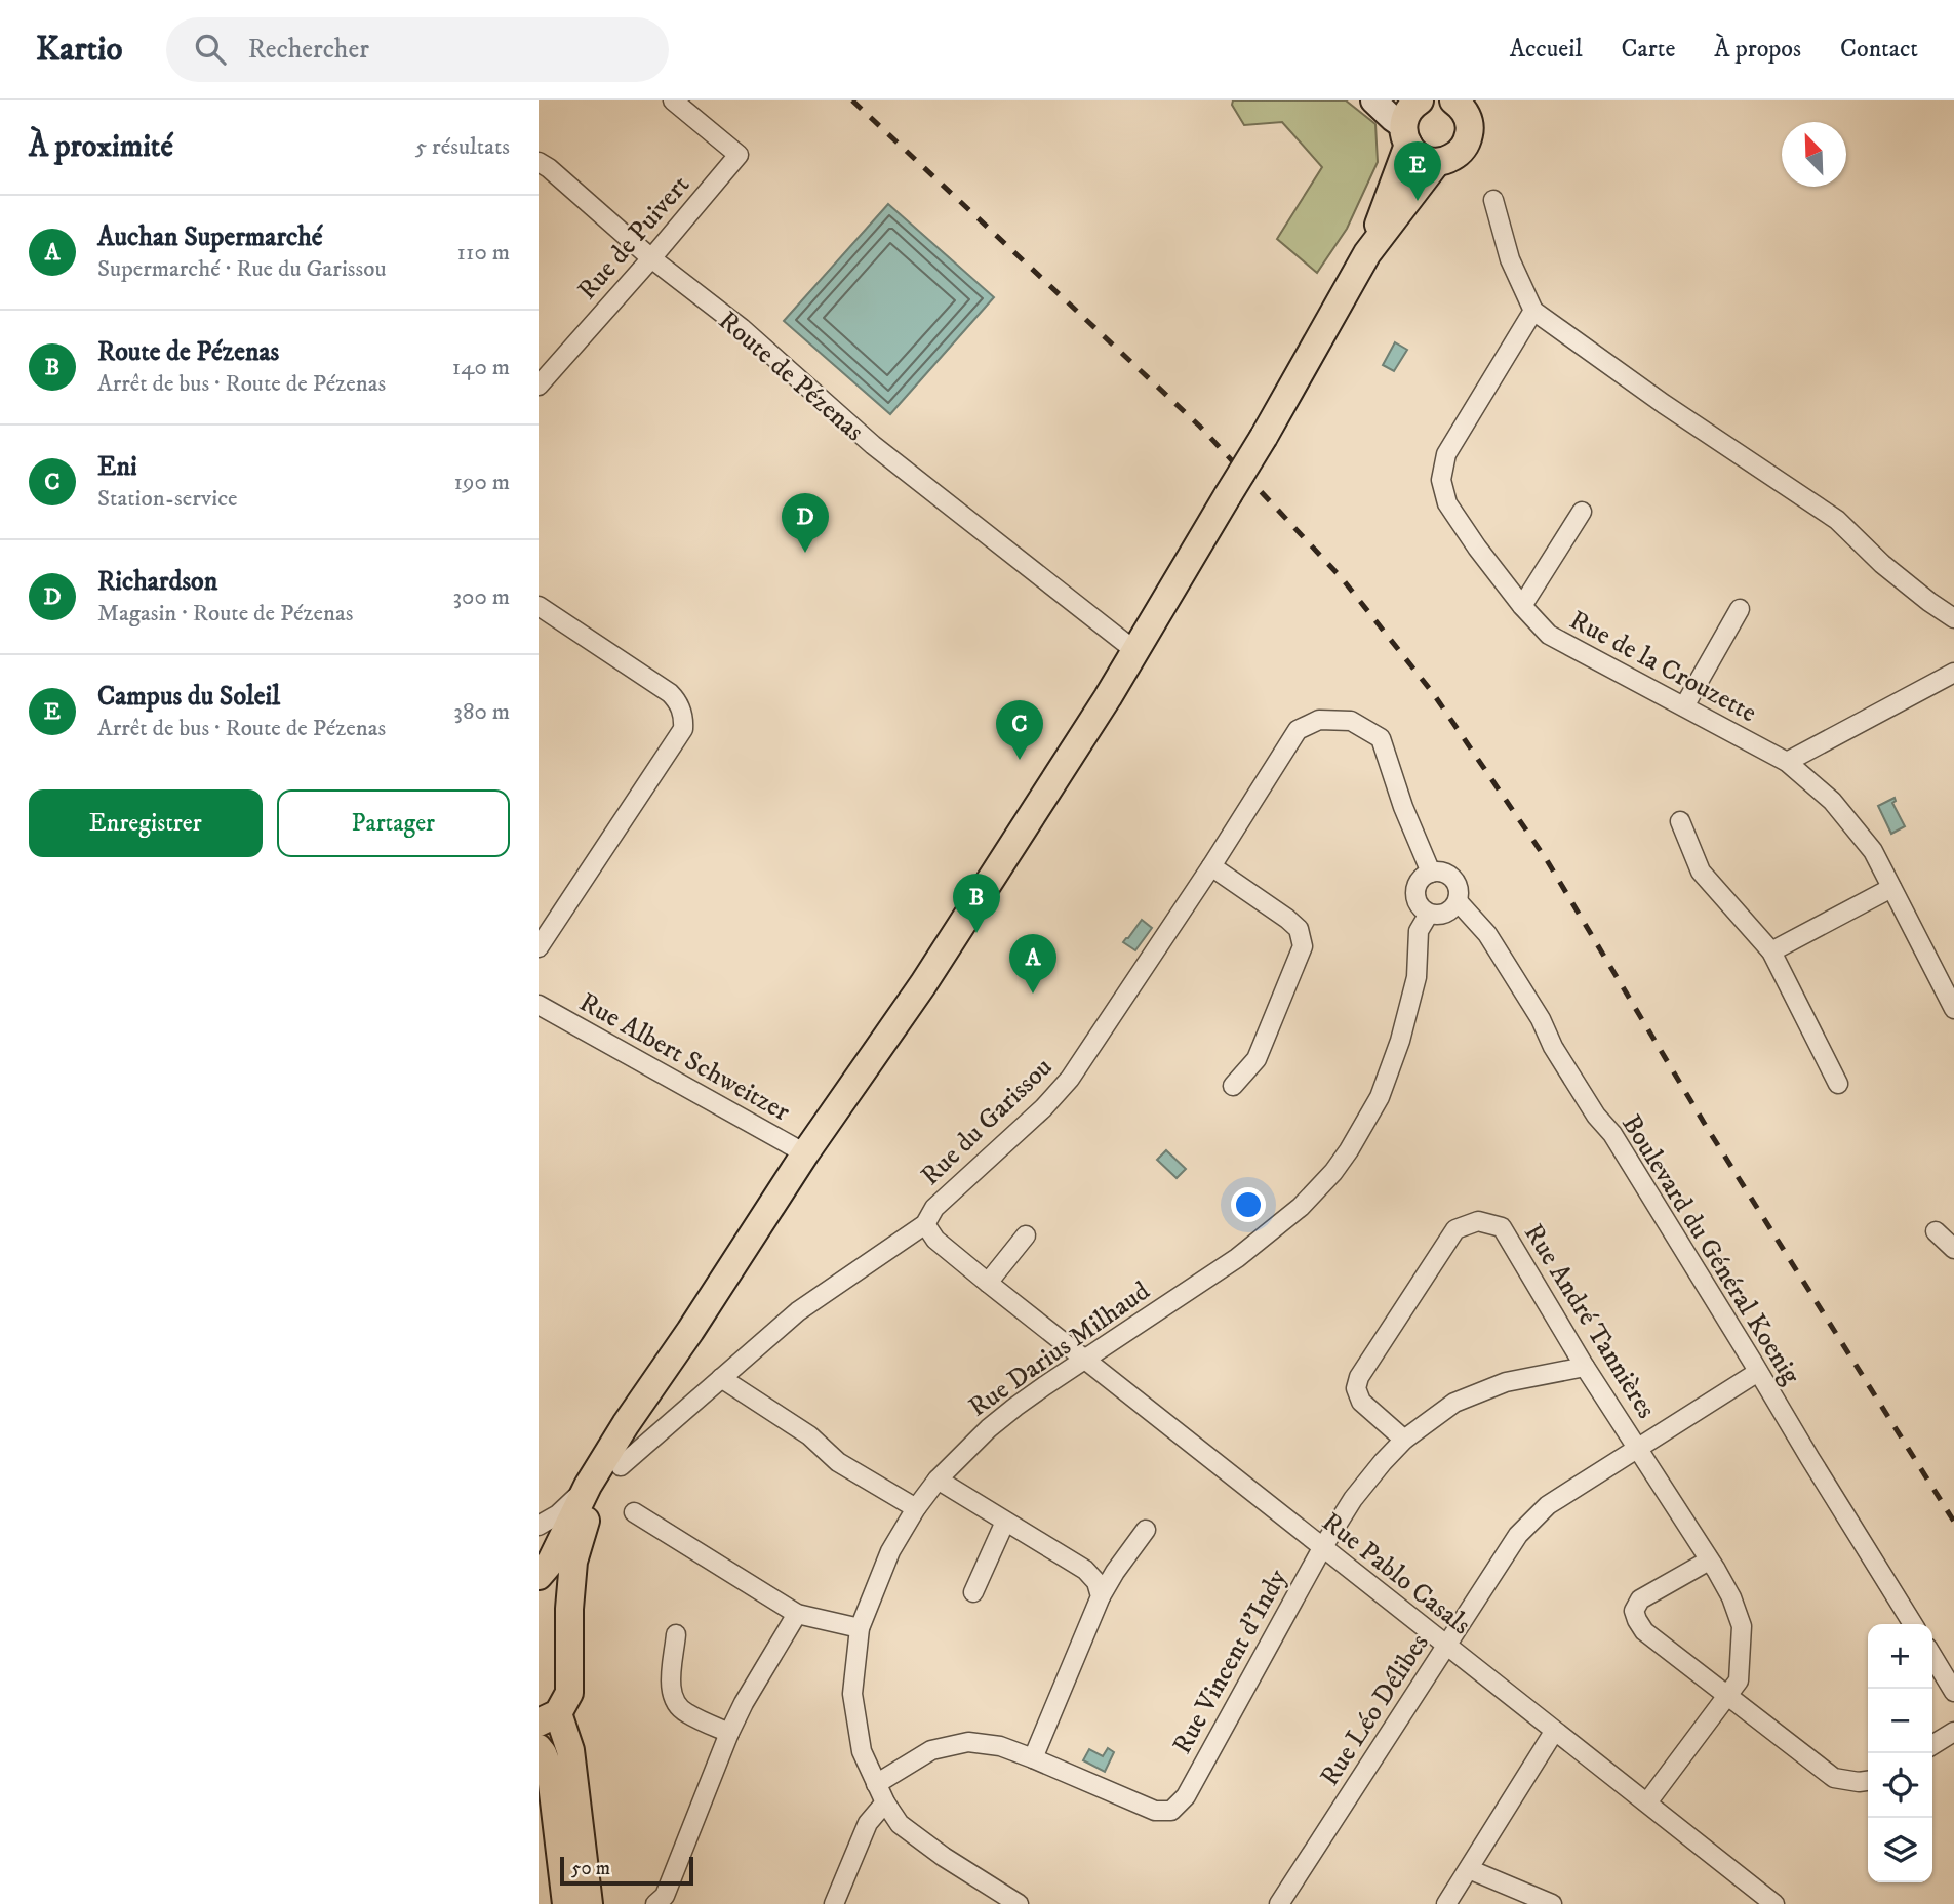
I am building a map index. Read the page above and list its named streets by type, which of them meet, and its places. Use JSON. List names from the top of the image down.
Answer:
{
  "streets": {
    "street": [
      "Rue de Puivert",
      "Route de Pézenas",
      "Rue de la Crouzette",
      "Rue Albert Schweitzer",
      "Rue du Garissou",
      "Boulevard du Général Koenig",
      "Rue André Tannières",
      "Rue Darius Milhaud",
      "Rue Pablo Casals",
      "Rue Vincent d'Indy",
      "Rue Léo Délibes"
    ]
  },
  "crossings": [
    ["Rue de Puivert", "Route de Pézenas"],
    ["Rue du Garissou", "Boulevard du Général Koenig"],
    ["Rue du Garissou", "Rue Darius Milhaud"],
    ["Rue du Garissou", "Rue Pablo Casals"],
    ["Boulevard du Général Koenig", "Rue Darius Milhaud"],
    ["Boulevard du Général Koenig", "Rue Léo Délibes"],
    ["Rue André Tannières", "Rue Vincent d'Indy"],
    ["Rue André Tannières", "Rue Léo Délibes"],
    ["Rue Darius Milhaud", "Rue Pablo Casals"],
    ["Rue Darius Milhaud", "Rue Vincent d'Indy"],
    ["Rue Pablo Casals", "Rue Vincent d'Indy"],
    ["Rue Pablo Casals", "Rue Léo Délibes"]
  ],
  "scale_bar": "50 m",
  "north": "top left",
  "page": {
    "header": "Kartio",
    "search": "Rechercher",
    "nav": [
      "Accueil",
      "Carte",
      "À propos",
      "Contact"
    ],
    "heading": ["À proximité", "5 résultats"],
    "pins": [
      "E",
      "D",
      "C",
      "B",
      "A"
    ],
    "list": [
      {
        "mark": "A",
        "name": "Auchan Supermarché",
        "note": "Supermarché · Rue du Garissou",
        "value": "110 m"
      },
      {
        "mark": "B",
        "name": "Route de Pézenas",
        "note": "Arrêt de bus · Route de Pézenas",
        "value": "140 m"
      },
      {
        "mark": "C",
        "name": "Eni",
        "note": "Station-service",
        "value": "190 m"
      },
      {
        "mark": "D",
        "name": "Richardson",
        "note": "Magasin · Route de Pézenas",
        "value": "300 m"
      },
      {
        "mark": "E",
        "name": "Campus du Soleil",
        "note": "Arrêt de bus · Route de Pézenas",
        "value": "380 m"
      }
    ],
    "buttons": ["Enregistrer", "Partager"],
    "map_buttons": ["+", "−"],
    "scale": "50 m"
  }
}
